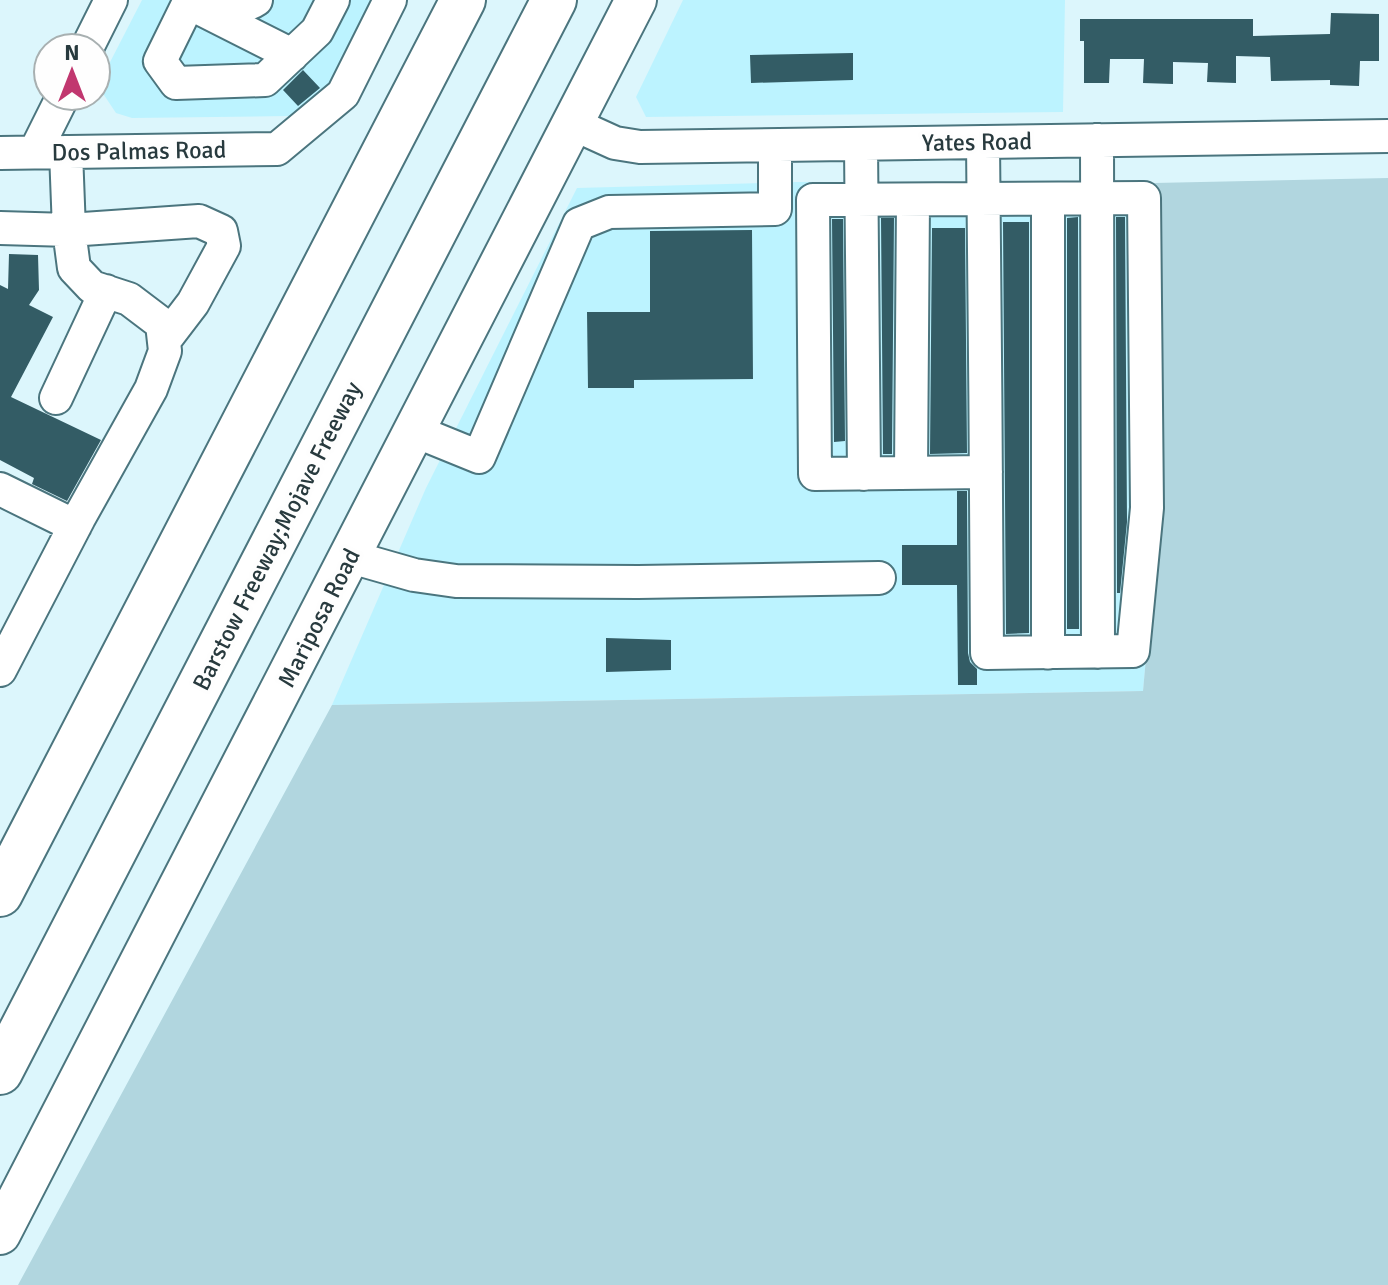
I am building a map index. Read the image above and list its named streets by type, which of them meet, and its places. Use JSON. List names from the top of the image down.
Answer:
{
  "streets": {
    "highway": ["Barstow Freeway;Mojave Freeway"],
    "main road": ["Mariposa Road"],
    "street": ["Yates Road", "Dos Palmas Road"]
  },
  "crossings": [
    ["Yates Road", "Mariposa Road"]
  ],
  "north": "top"
}
